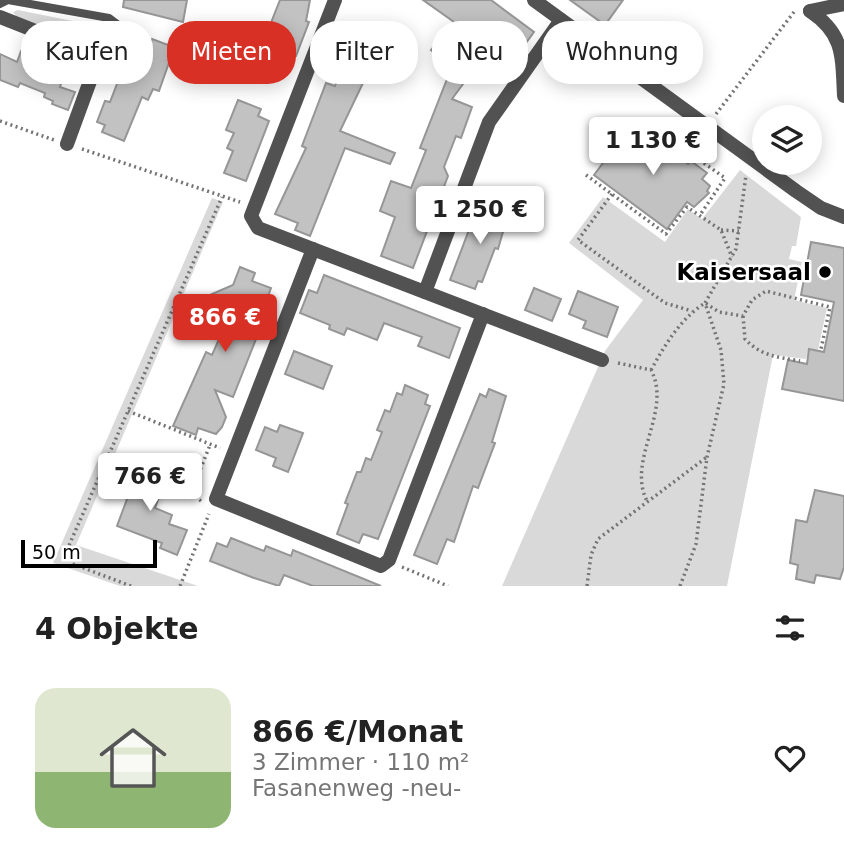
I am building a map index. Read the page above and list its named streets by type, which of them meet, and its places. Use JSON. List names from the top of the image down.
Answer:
{
  "places": ["Kaisersaal"],
  "scale_bar": "50 m",
  "page": {
    "chip": [
      "Kaufen",
      "Mieten",
      "Filter",
      "Neu",
      "Wohnung"
    ],
    "price": [
      "1 130 €",
      "1 250 €",
      "866 €",
      "766 €"
    ],
    "scale": "50 m",
    "heading": "4 Objekte",
    "list": [
      {
        "name": "866 €/Monat",
        "note": "3 Zimmer · 110 m² · Fasanenweg -neu-"
      }
    ]
  }
}
